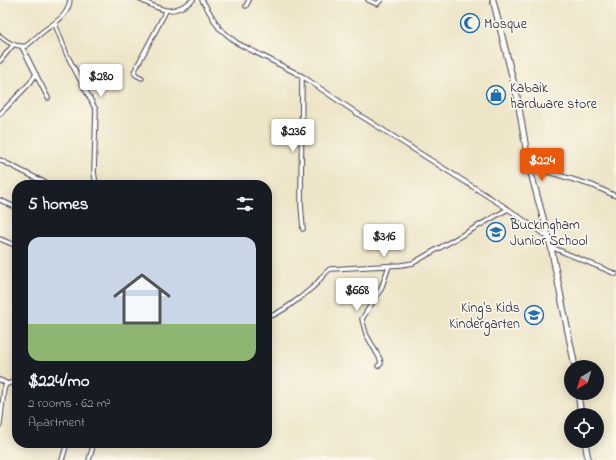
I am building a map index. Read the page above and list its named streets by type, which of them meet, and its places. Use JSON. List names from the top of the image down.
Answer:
{
  "places": {
    "mosque": ["Mosque"],
    "shop": ["Kabaik hardware store"],
    "school or university": ["Buckingham Junior School", "King's Kids Kindergarten"]
  },
  "north": "bottom left",
  "page": {
    "price": [
      "$280",
      "$236",
      "$224",
      "$316",
      "$668"
    ],
    "heading": "5 homes",
    "list": [
      {
        "name": "$224/mo",
        "note": "2 rooms · 62 m² · Apartment"
      }
    ]
  }
}
